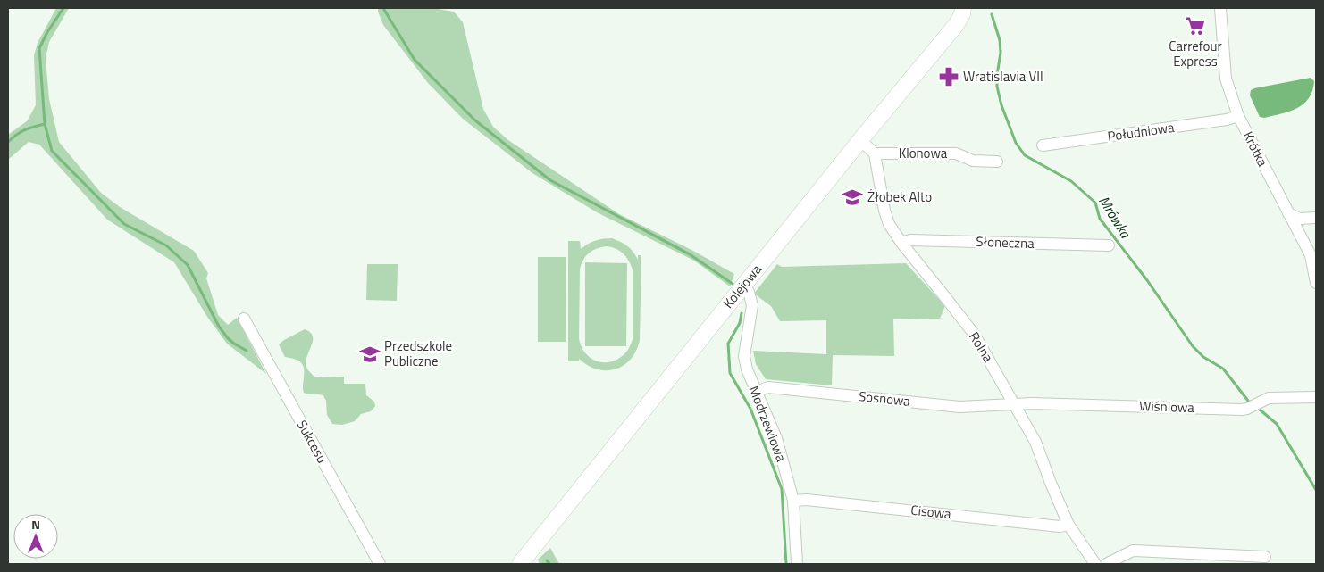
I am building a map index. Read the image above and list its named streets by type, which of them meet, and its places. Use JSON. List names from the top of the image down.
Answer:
{
  "streets": {
    "street": [
      "Południowa",
      "Krótka",
      "Klonowa",
      "Słoneczna",
      "Kolejowa",
      "Rolna",
      "Sosnowa",
      "Wiśniowa",
      "Modrzewiowa",
      "Sukcesu",
      "Cisowa"
    ]
  },
  "crossings": [
    ["Południowa", "Krótka"],
    ["Klonowa", "Rolna"],
    ["Słoneczna", "Rolna"],
    ["Kolejowa", "Modrzewiowa"],
    ["Rolna", "Sosnowa"],
    ["Rolna", "Wiśniowa"],
    ["Rolna", "Cisowa"],
    ["Sosnowa", "Wiśniowa"],
    ["Sosnowa", "Modrzewiowa"],
    ["Modrzewiowa", "Cisowa"]
  ],
  "water": ["Mrówka"],
  "places": {
    "supermarket": ["Carrefour Express"],
    "pharmacy": ["Wratislavia VII"],
    "school or university": ["Żłobek Alto", "Przedszkole Publiczne"]
  },
  "north": "top"
}
